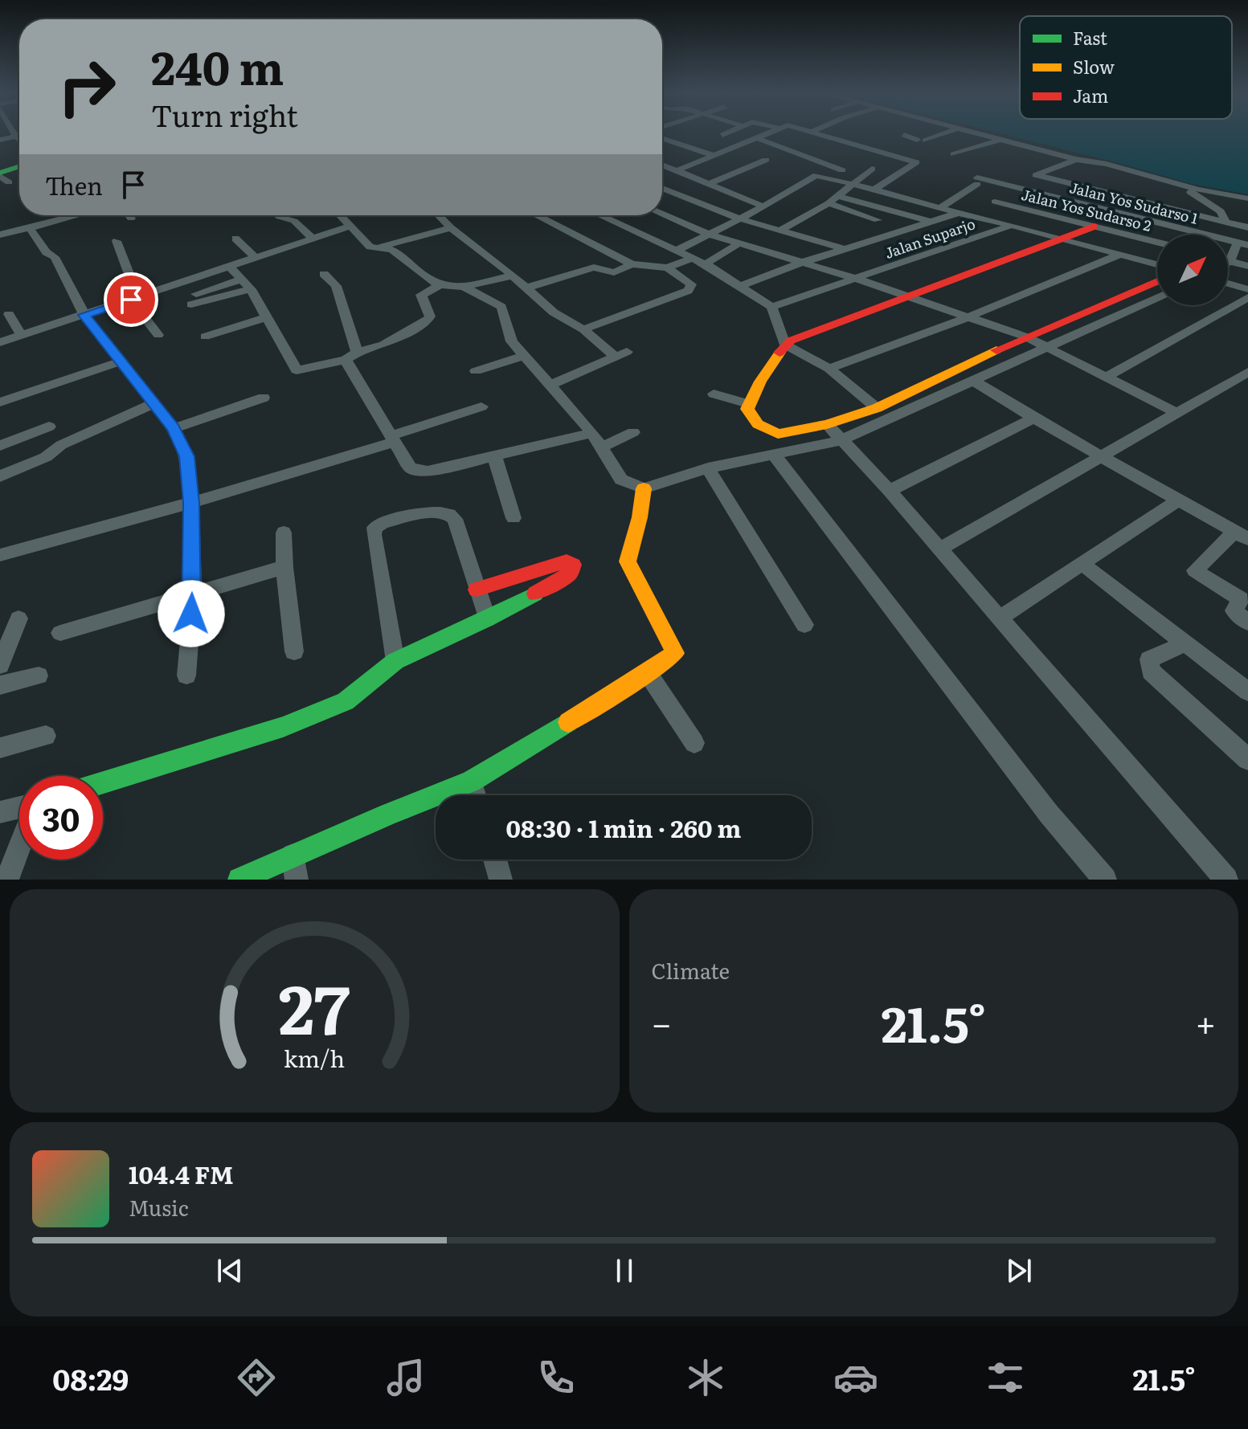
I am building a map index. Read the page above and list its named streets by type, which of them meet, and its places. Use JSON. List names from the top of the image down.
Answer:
{
  "streets": {
    "street": ["Jalan Yos Sudarso 1", "Jalan Yos Sudarso 2", "Jalan Suparjo"]
  },
  "legend": ["Fast", "Slow", "Jam"],
  "north": "top right",
  "page": {
    "turn": ["240 m", "Turn right"],
    "then": "Then",
    "limit": "30",
    "trip": "08:30 · 1 min · 260 m",
    "tile": "Climate",
    "heat": ["−", "21.5°", "+"],
    "song": ["104.4 FM", "Music"],
    "tabs": ["08:29", "21.5°"],
    "gauge": ["27", "km/h"]
  }
}
